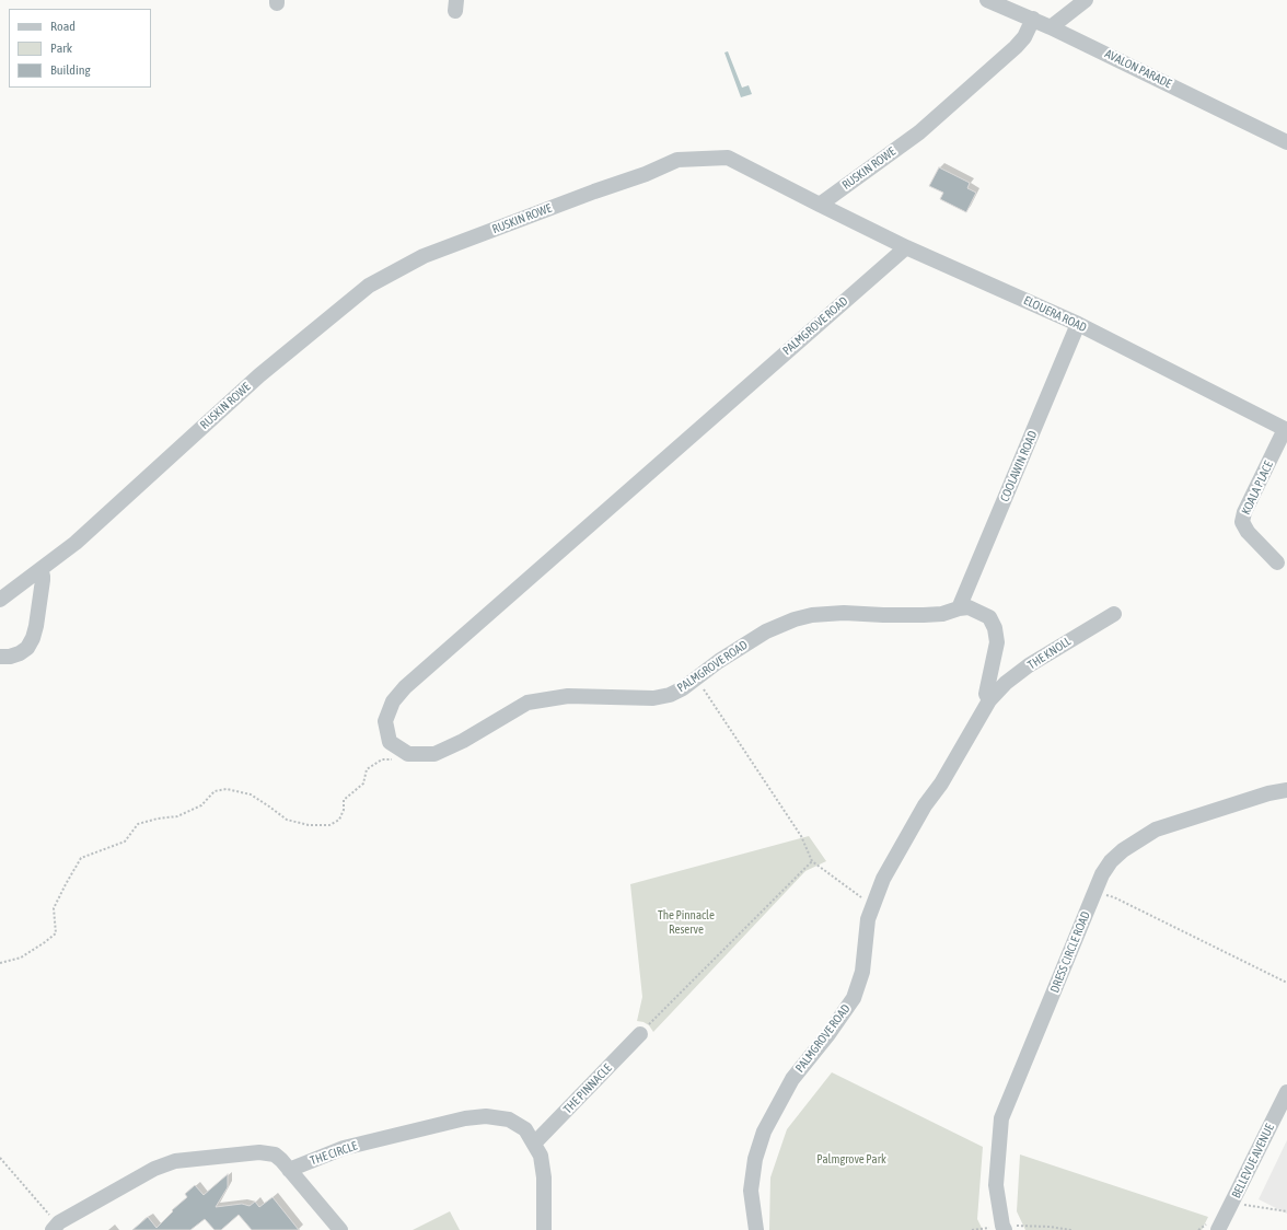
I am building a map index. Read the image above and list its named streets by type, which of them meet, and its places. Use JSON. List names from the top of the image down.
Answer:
{
  "streets": {
    "street": [
      "AVALON PARADE",
      "RUSKIN ROWE",
      "ELOUERA ROAD",
      "PALMGROVE ROAD",
      "COOLAWIN ROAD",
      "KOALA PLACE",
      "THE KNOLL",
      "DRESS CIRCLE ROAD",
      "THE PINNACLE",
      "THE CIRCLE",
      "BELLEVUE AVENUE"
    ]
  },
  "crossings": [
    ["AVALON PARADE", "RUSKIN ROWE"],
    ["RUSKIN ROWE", "ELOUERA ROAD"],
    ["ELOUERA ROAD", "PALMGROVE ROAD"],
    ["ELOUERA ROAD", "COOLAWIN ROAD"],
    ["ELOUERA ROAD", "KOALA PLACE"],
    ["PALMGROVE ROAD", "COOLAWIN ROAD"],
    ["PALMGROVE ROAD", "THE KNOLL"],
    ["THE PINNACLE", "THE CIRCLE"]
  ],
  "parks": ["The Pinnacle Reserve", "Palmgrove Park"],
  "legend": ["Road", "Park", "Building"]
}
